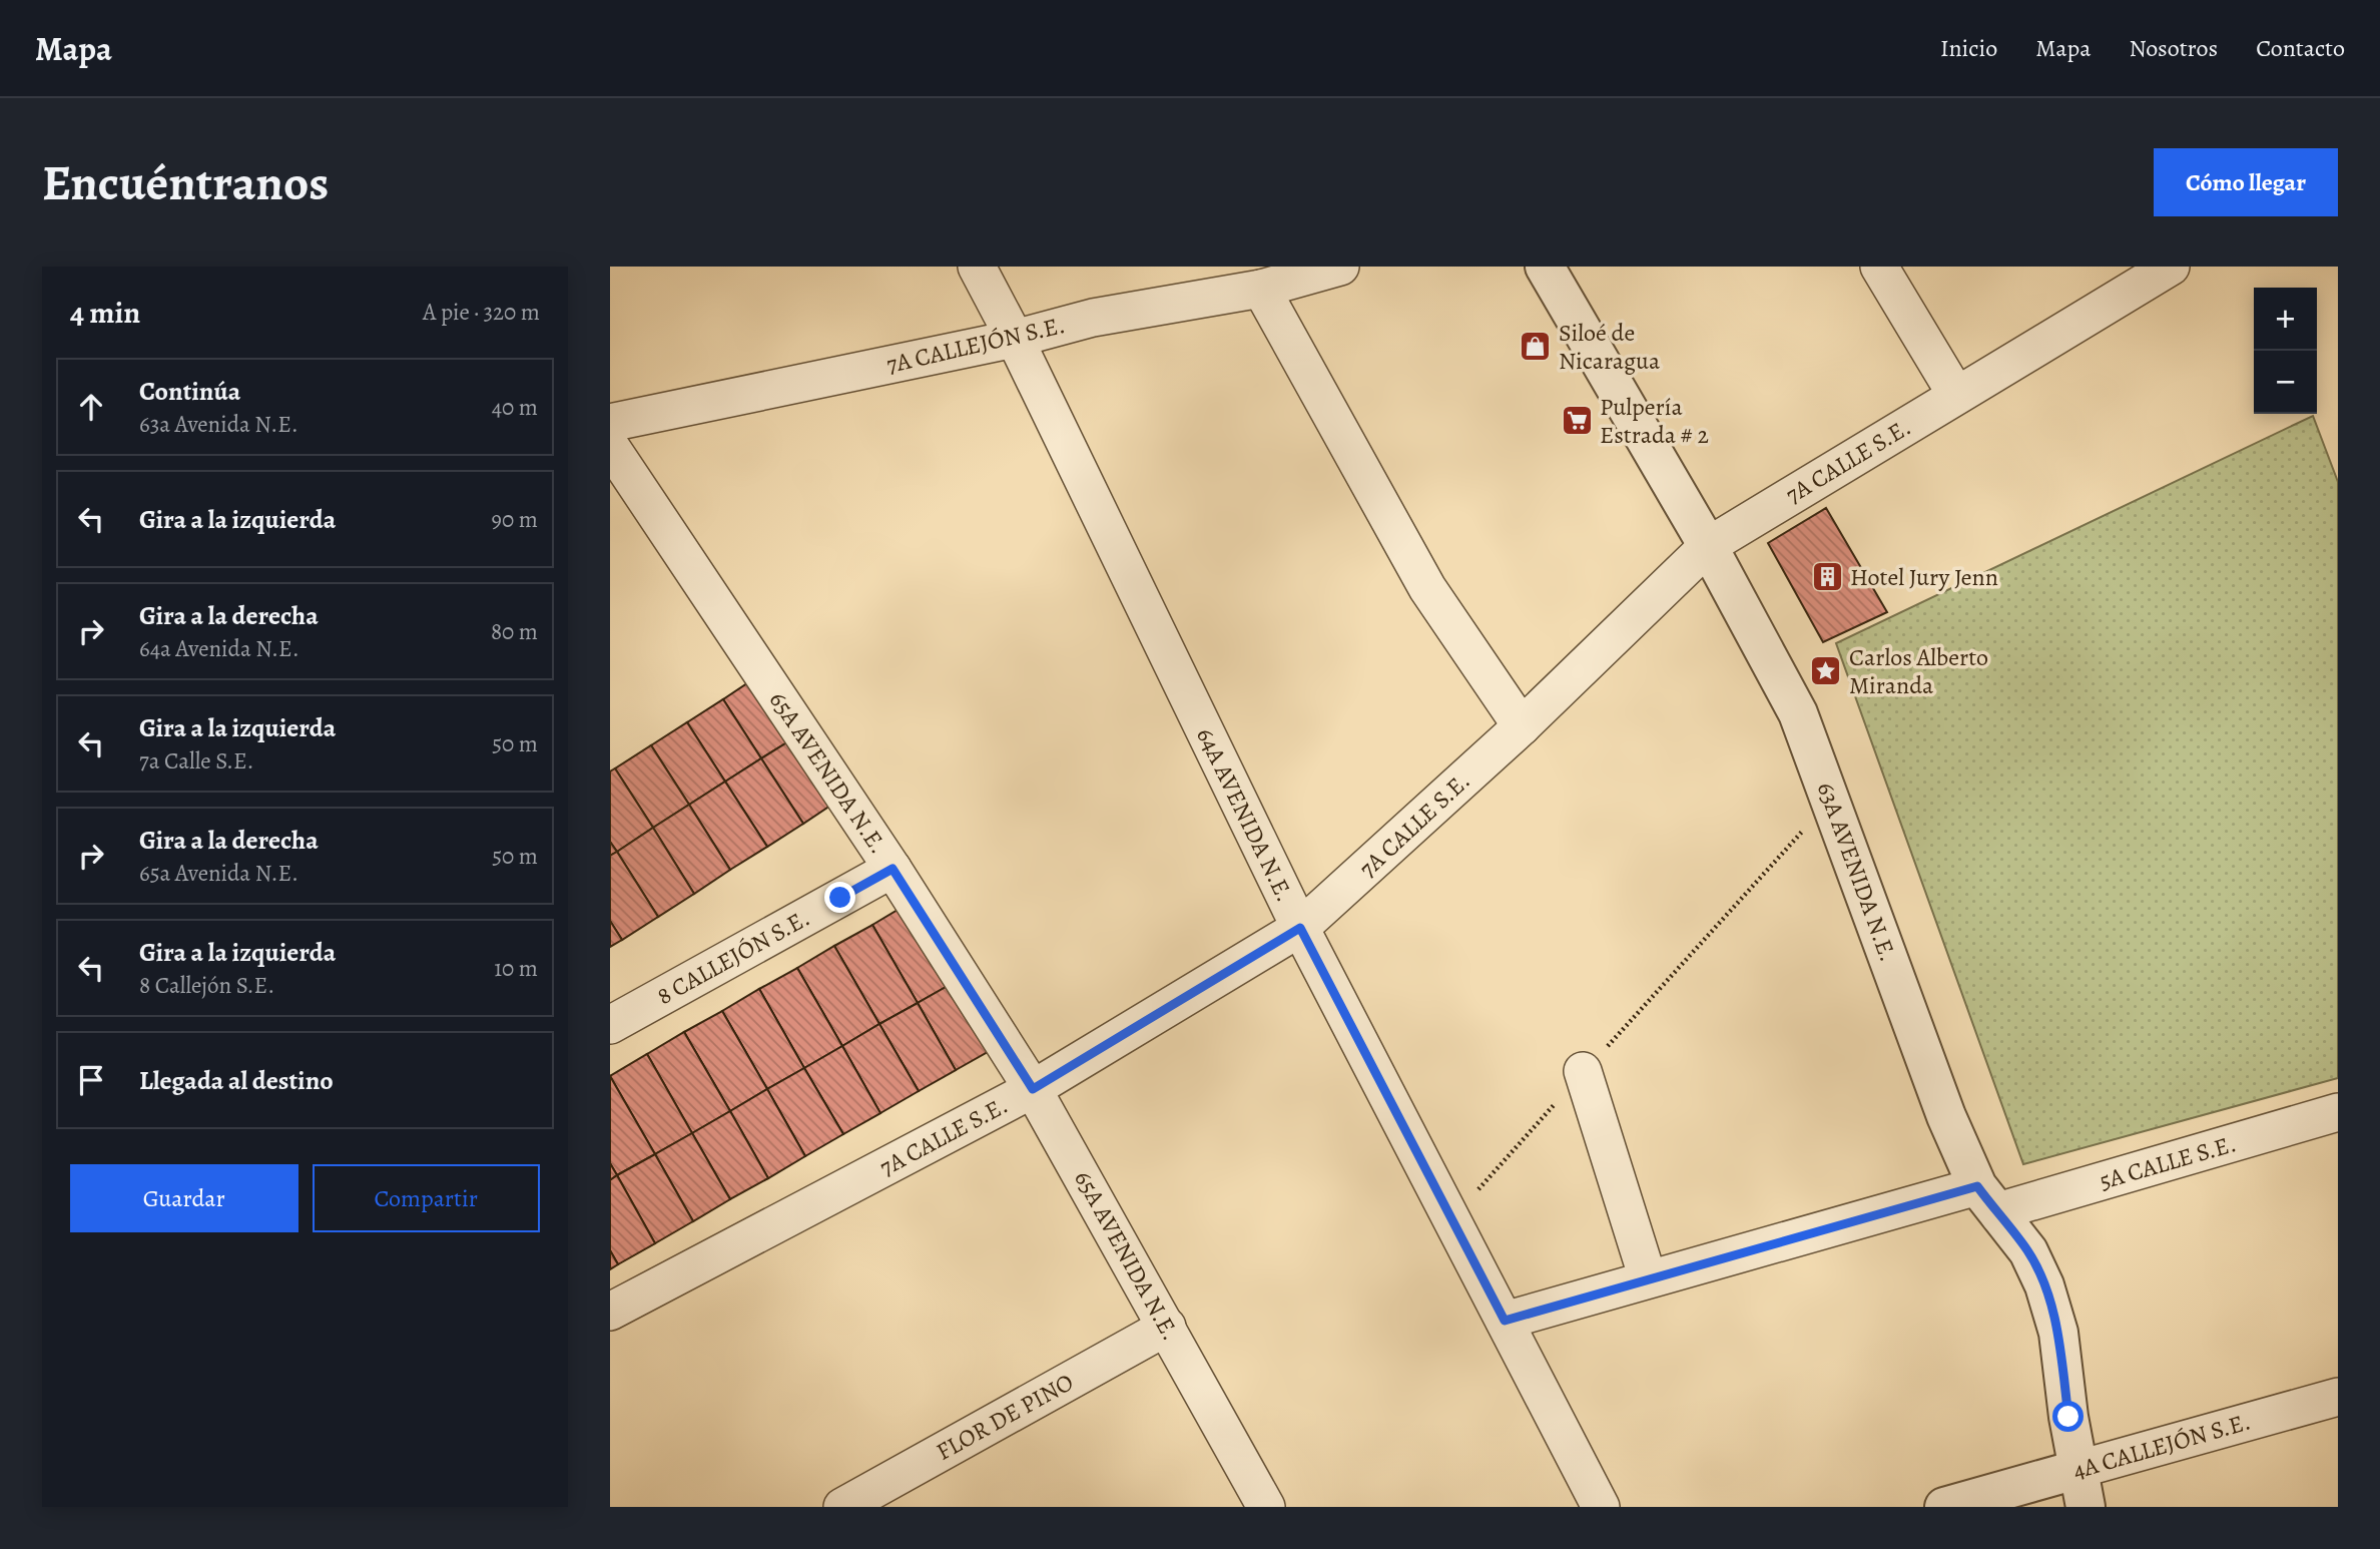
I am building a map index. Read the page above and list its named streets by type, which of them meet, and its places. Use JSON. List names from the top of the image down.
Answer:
{
  "streets": {
    "street": [
      "7A CALLEJÓN S.E.",
      "7A CALLE S.E.",
      "65A AVENIDA N.E.",
      "64A AVENIDA N.E.",
      "63A AVENIDA N.E.",
      "8 CALLEJÓN S.E.",
      "5A CALLE S.E.",
      "FLOR DE PINO",
      "4A CALLEJÓN S.E."
    ]
  },
  "crossings": [
    ["7A CALLEJÓN S.E.", "64A AVENIDA N.E."],
    ["7A CALLE S.E.", "65A AVENIDA N.E."],
    ["7A CALLE S.E.", "64A AVENIDA N.E."],
    ["7A CALLE S.E.", "63A AVENIDA N.E."],
    ["65A AVENIDA N.E.", "8 CALLEJÓN S.E."],
    ["65A AVENIDA N.E.", "FLOR DE PINO"],
    ["64A AVENIDA N.E.", "5A CALLE S.E."],
    ["63A AVENIDA N.E.", "5A CALLE S.E."],
    ["63A AVENIDA N.E.", "4A CALLEJÓN S.E."]
  ],
  "places": {
    "shop": ["Siloé de Nicaragua"],
    "supermarket": ["Pulpería Estrada # 2"],
    "building": ["Hotel Jury Jenn"],
    "place": ["Carlos Alberto Miranda"]
  },
  "page": {
    "header": "Mapa",
    "nav": [
      "Inicio",
      "Mapa",
      "Nosotros",
      "Contacto"
    ],
    "buttons": [
      "Cómo llegar",
      ["Guardar", "Compartir"]
    ],
    "title": "Encuéntranos",
    "heading": ["4 min", "A pie · 320 m"],
    "map_buttons": ["+", "−"],
    "list": [
      ["Continúa", "63a Avenida N.E.", "40 m"],
      ["Gira a la izquierda", "90 m"],
      ["Gira a la derecha", "64a Avenida N.E.", "80 m"],
      ["Gira a la izquierda", "7a Calle S.E.", "50 m"],
      ["Gira a la derecha", "65a Avenida N.E.", "50 m"],
      ["Gira a la izquierda", "8 Callejón S.E.", "10 m"],
      "Llegada al destino"
    ]
  }
}
